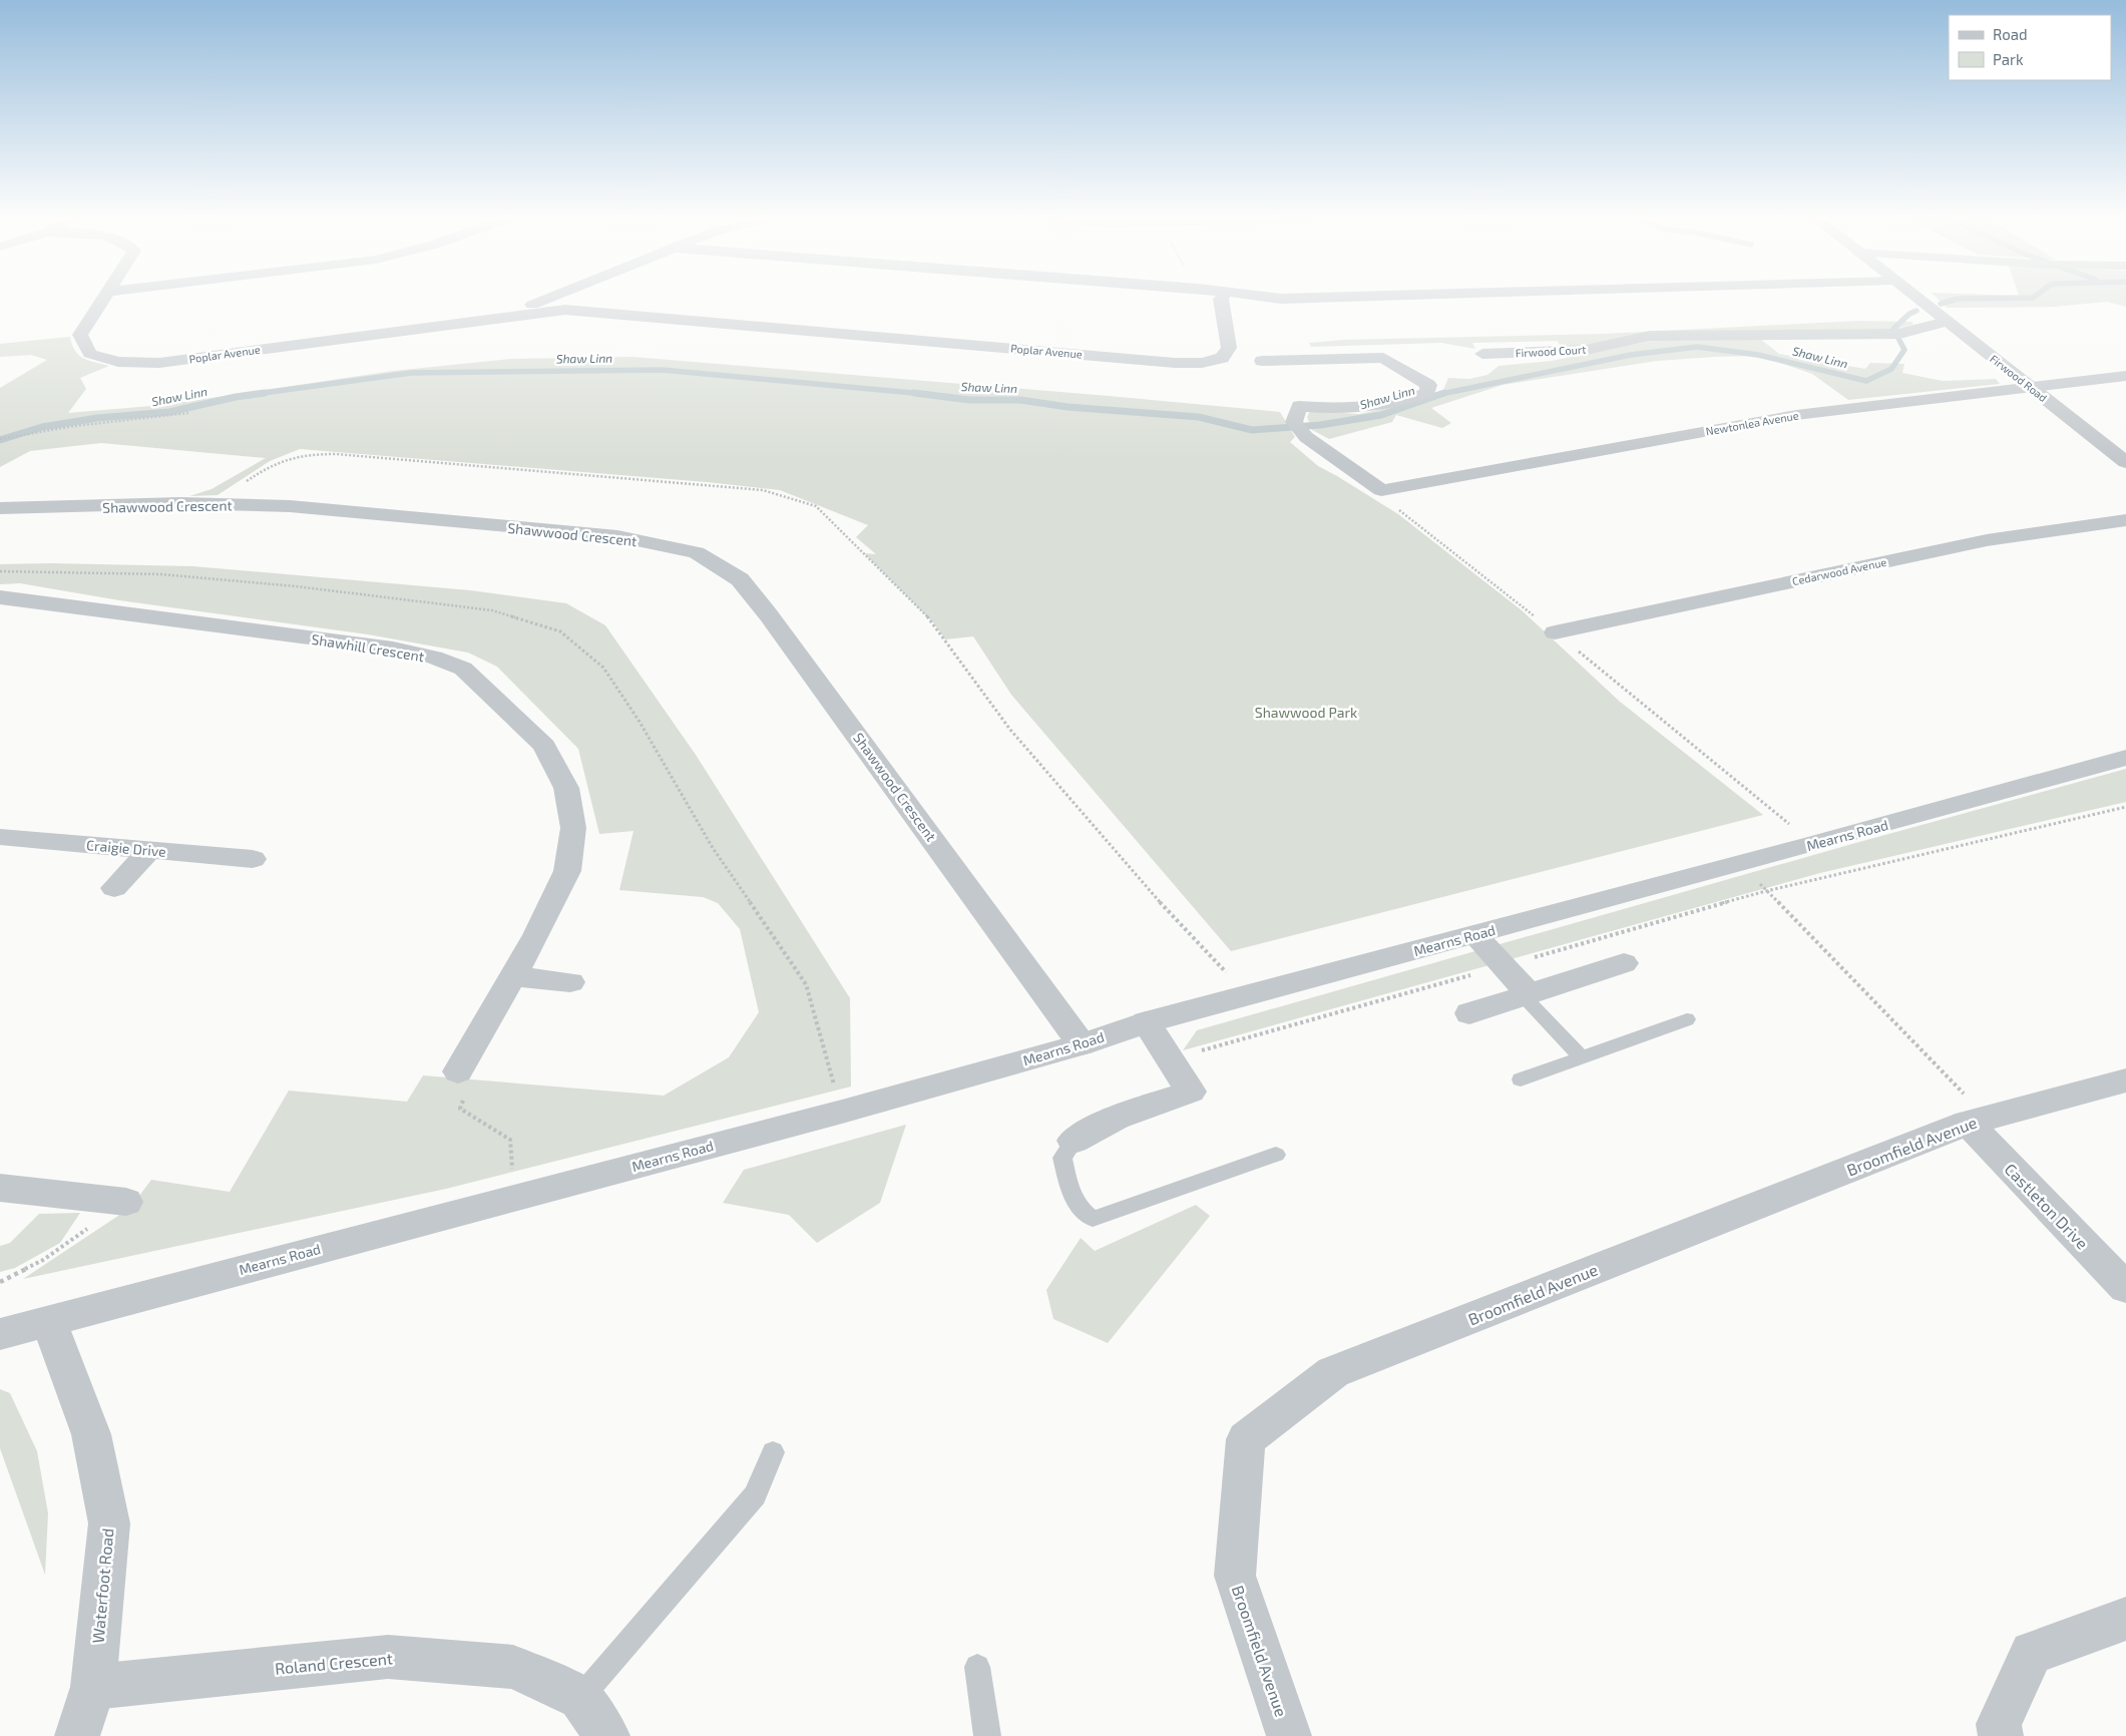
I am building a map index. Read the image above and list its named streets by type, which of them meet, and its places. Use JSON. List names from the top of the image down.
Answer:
{
  "streets": {
    "street": [
      "Poplar Avenue",
      "Firwood Court",
      "Firwood Road",
      "Newtonlea Avenue",
      "Shawwood Crescent",
      "Cedarwood Avenue",
      "Shawhill Crescent",
      "Mearns Road",
      "Craigie Drive",
      "Broomfield Avenue",
      "Castleton Drive",
      "Waterfoot Road",
      "Roland Crescent"
    ]
  },
  "crossings": [
    ["Firwood Court", "Firwood Road"],
    ["Firwood Road", "Newtonlea Avenue"],
    ["Shawwood Crescent", "Mearns Road"],
    ["Mearns Road", "Waterfoot Road"],
    ["Broomfield Avenue", "Castleton Drive"],
    ["Waterfoot Road", "Roland Crescent"]
  ],
  "water": ["Shaw Linn"],
  "parks": ["Shawwood Park"],
  "legend": ["Road", "Park"]
}
